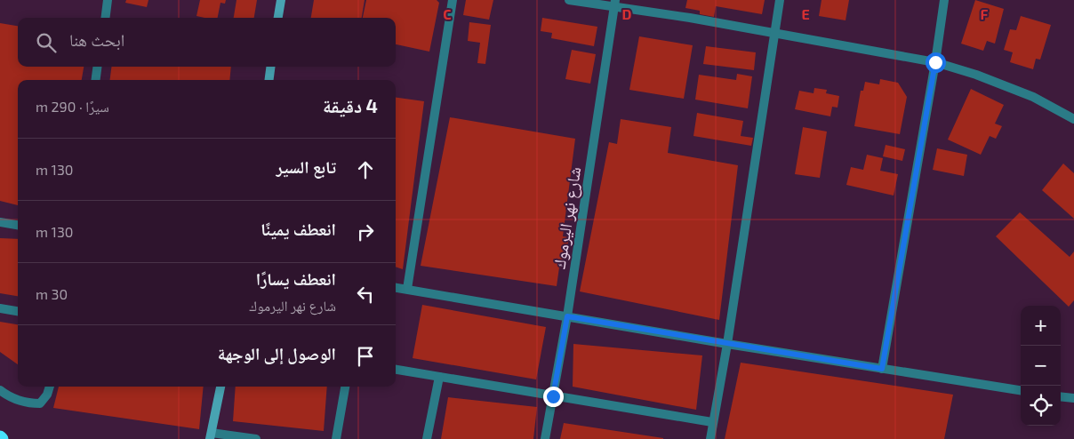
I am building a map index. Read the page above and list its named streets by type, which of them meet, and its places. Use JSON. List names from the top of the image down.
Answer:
{
  "streets": {
    "street": ["شارع نهر اليرموك"]
  },
  "page": {
    "search": "ابحث هنا",
    "heading": ["4 دقيقة", "سيرًا · 290 m"],
    "list": [
      ["تابع السير", "130 m"],
      ["انعطف يمينًا", "130 m"],
      ["انعطف يسارًا", "شارع نهر اليرموك", "30 m"],
      "الوصول إلى الوجهة"
    ],
    "map_buttons": ["+", "−"]
  },
  "grid": {
    "columns": [
      "C",
      "D",
      "E",
      "F"
    ]
  }
}
